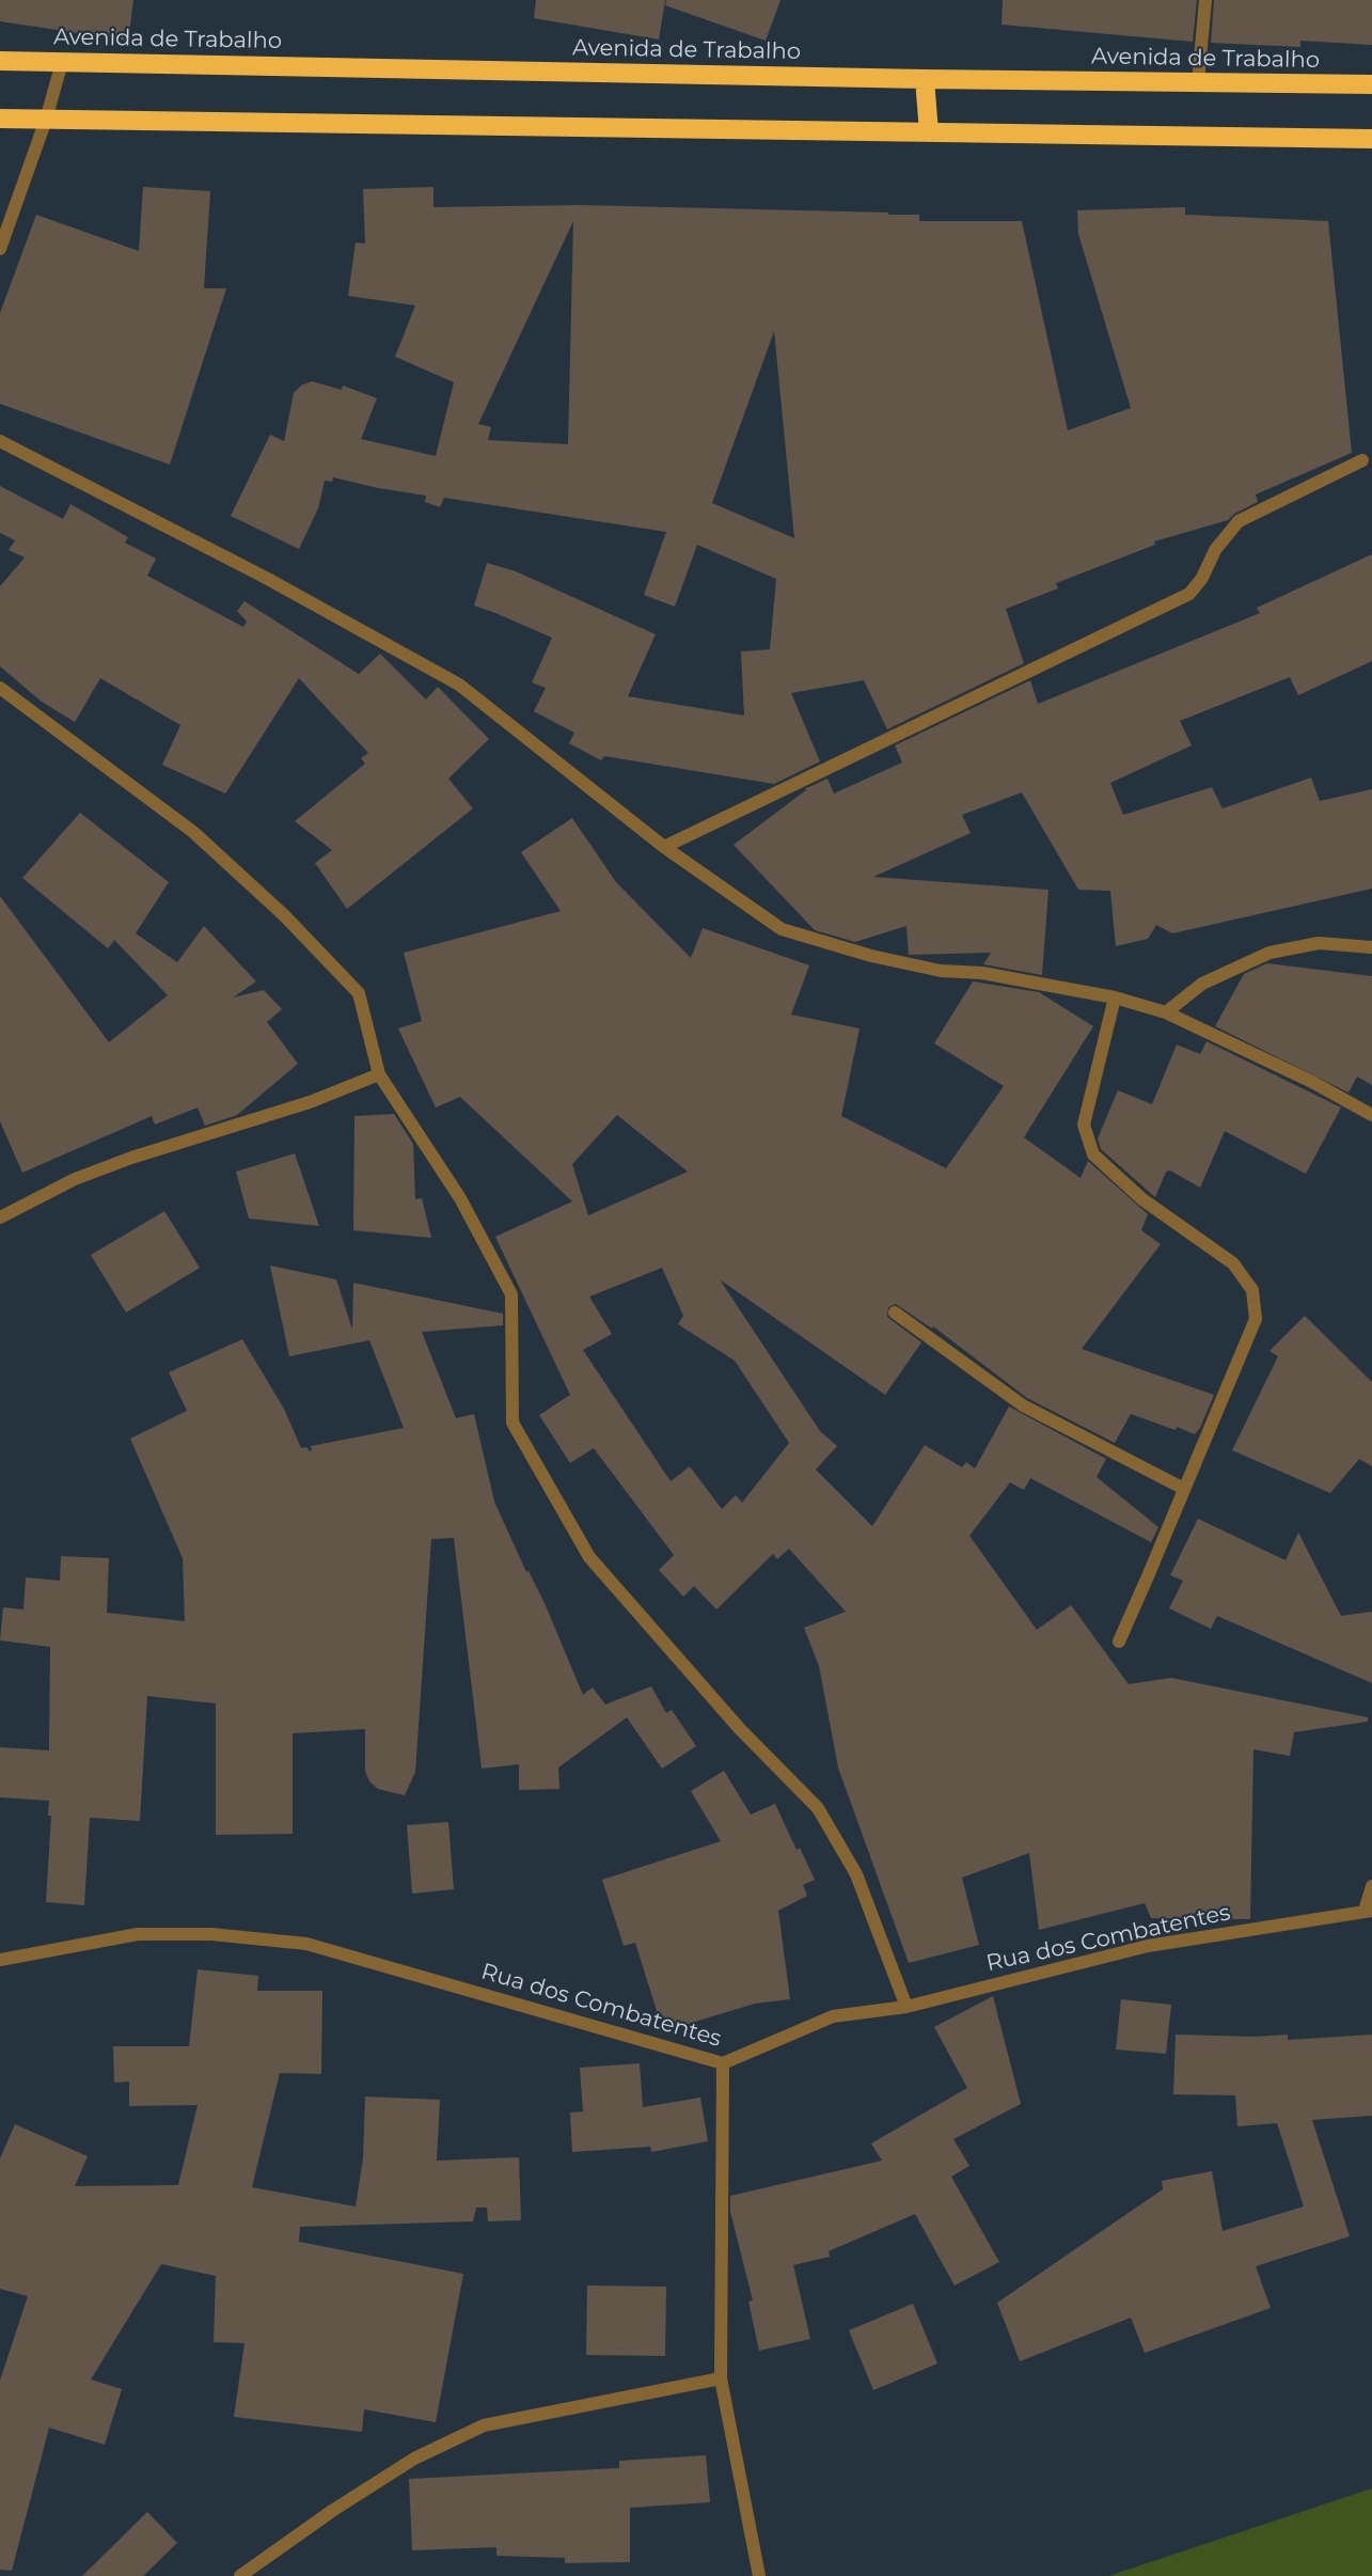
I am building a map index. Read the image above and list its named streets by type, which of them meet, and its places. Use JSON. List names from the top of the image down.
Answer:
{
  "streets": {
    "highway": ["Avenida de Trabalho"],
    "street": ["Rua dos Combatentes"]
  }
}
